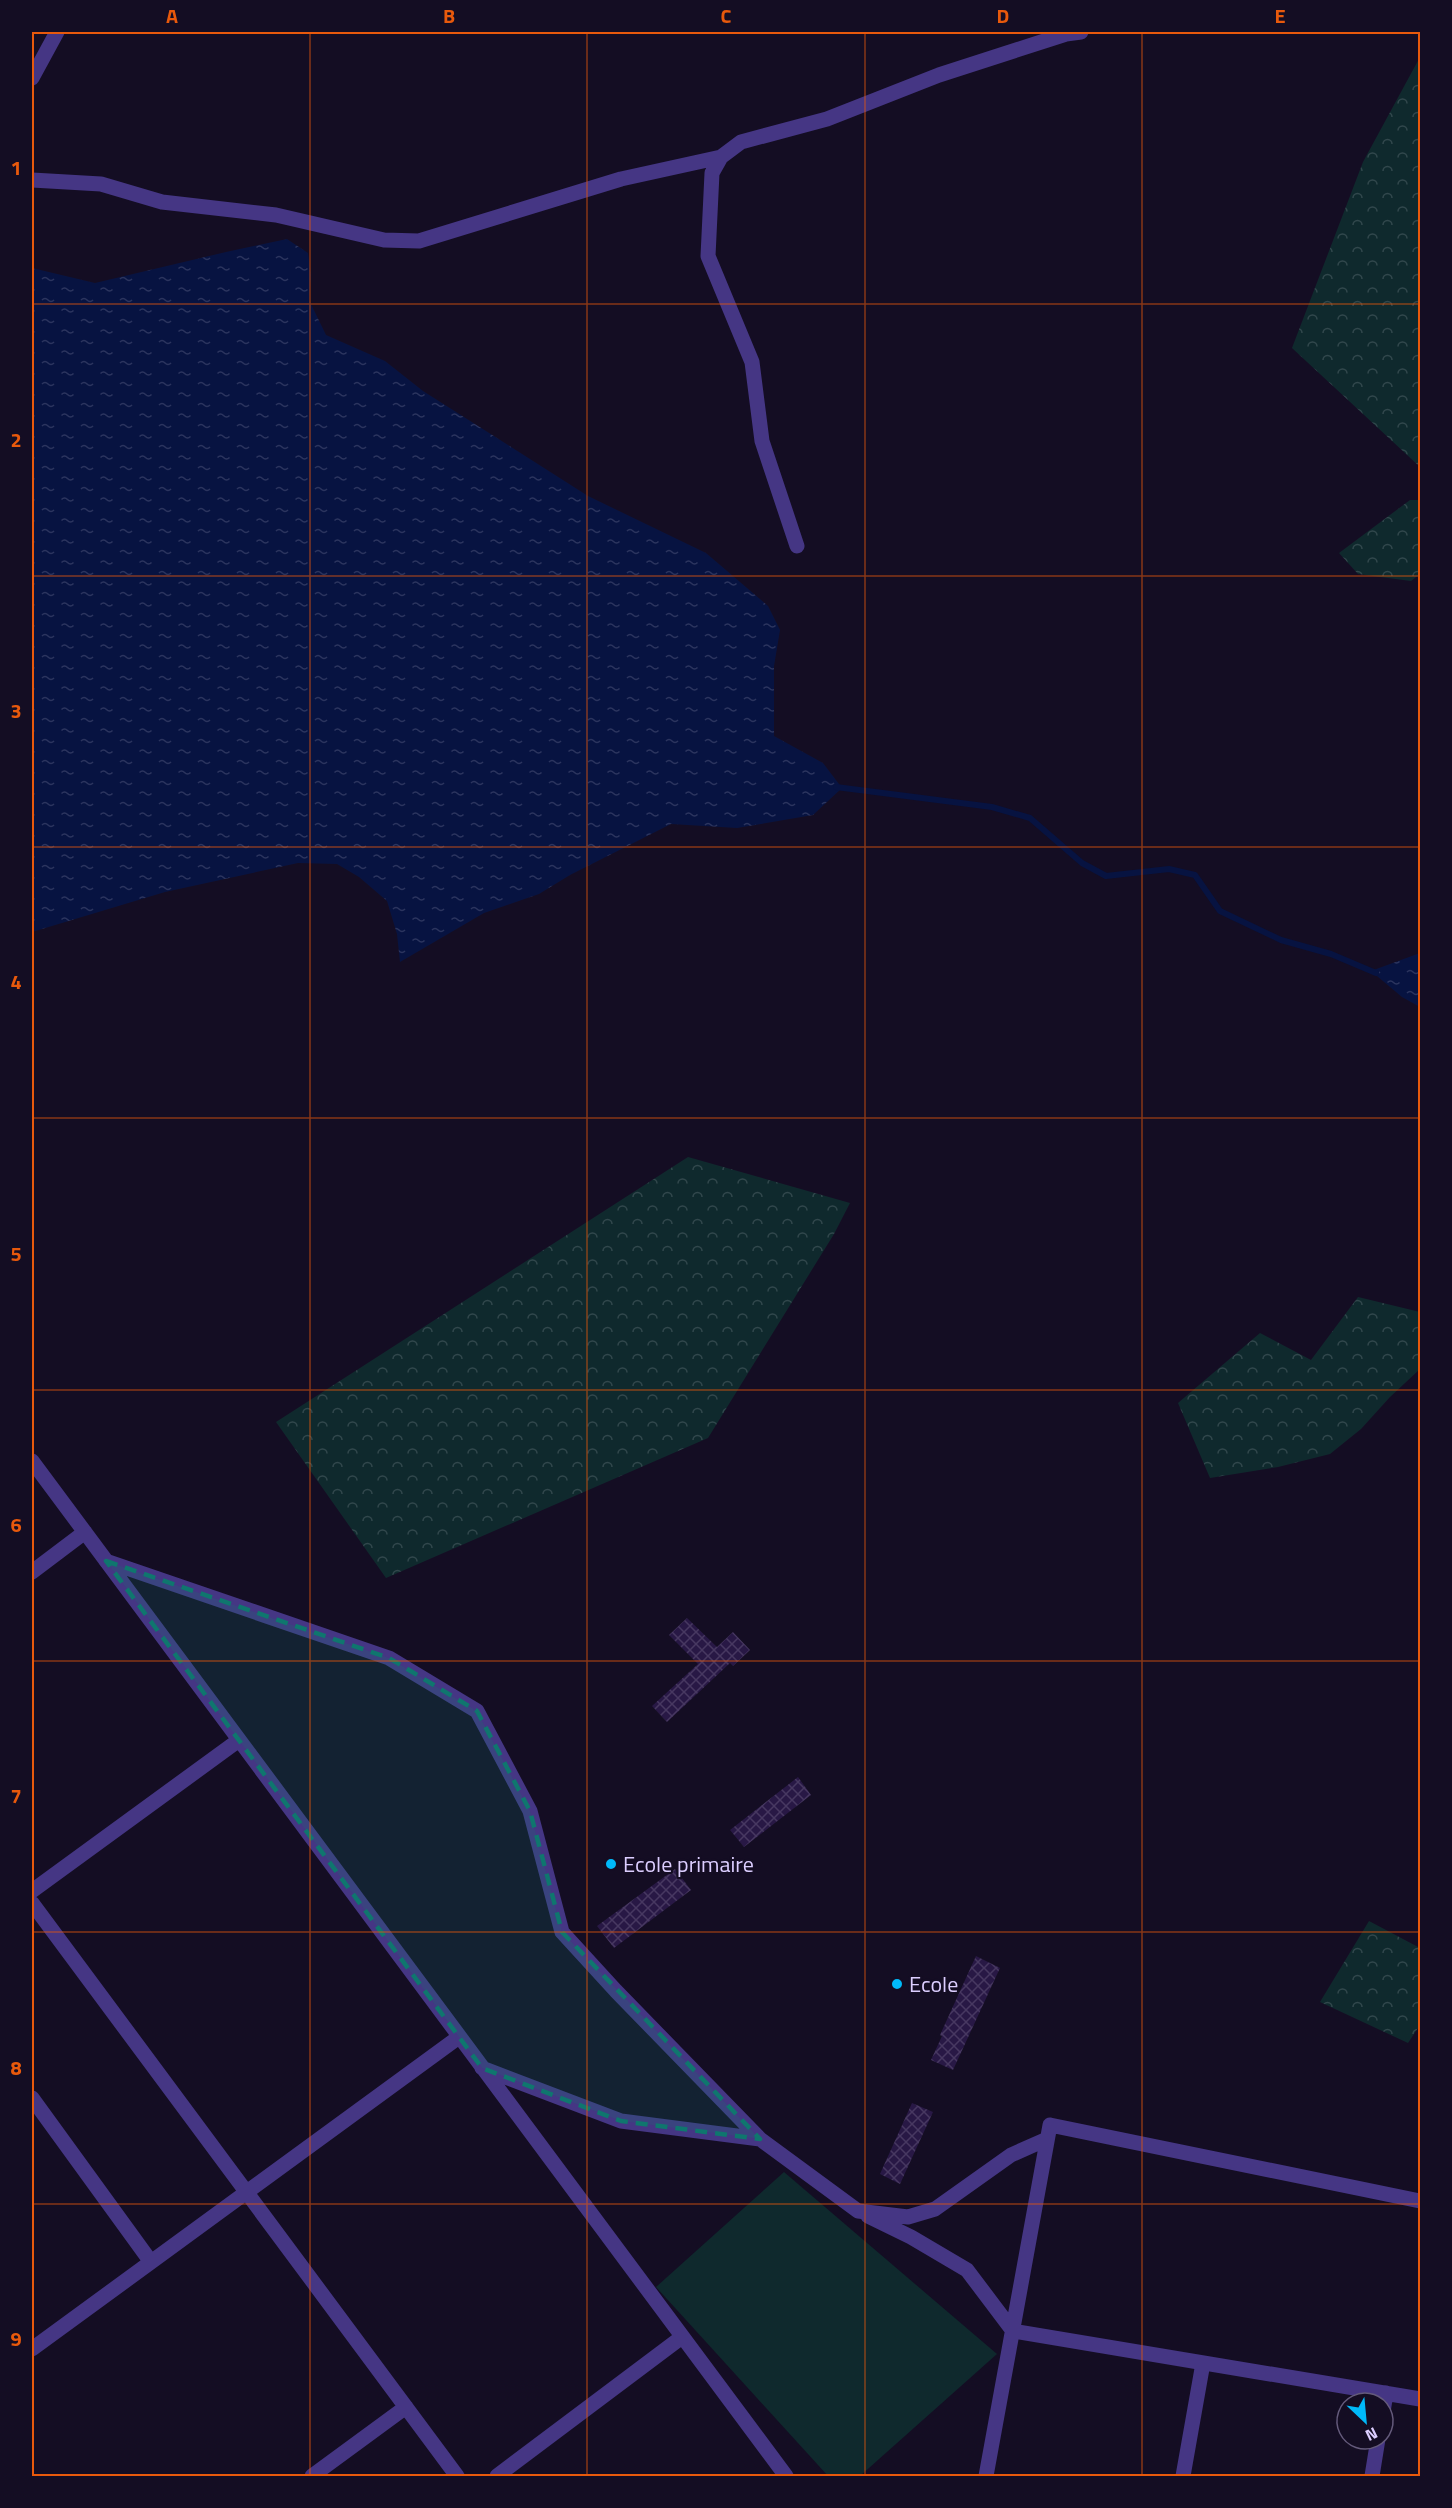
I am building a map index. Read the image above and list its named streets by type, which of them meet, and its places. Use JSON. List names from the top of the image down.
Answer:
{
  "places": ["Ecole primaire", "Ecole"],
  "north": "bottom right",
  "grid": {
    "columns": [
      "A",
      "B",
      "C",
      "D",
      "E"
    ],
    "rows": [
      "1",
      "2",
      "3",
      "4",
      "5",
      "6",
      "7",
      "8",
      "9"
    ]
  }
}
